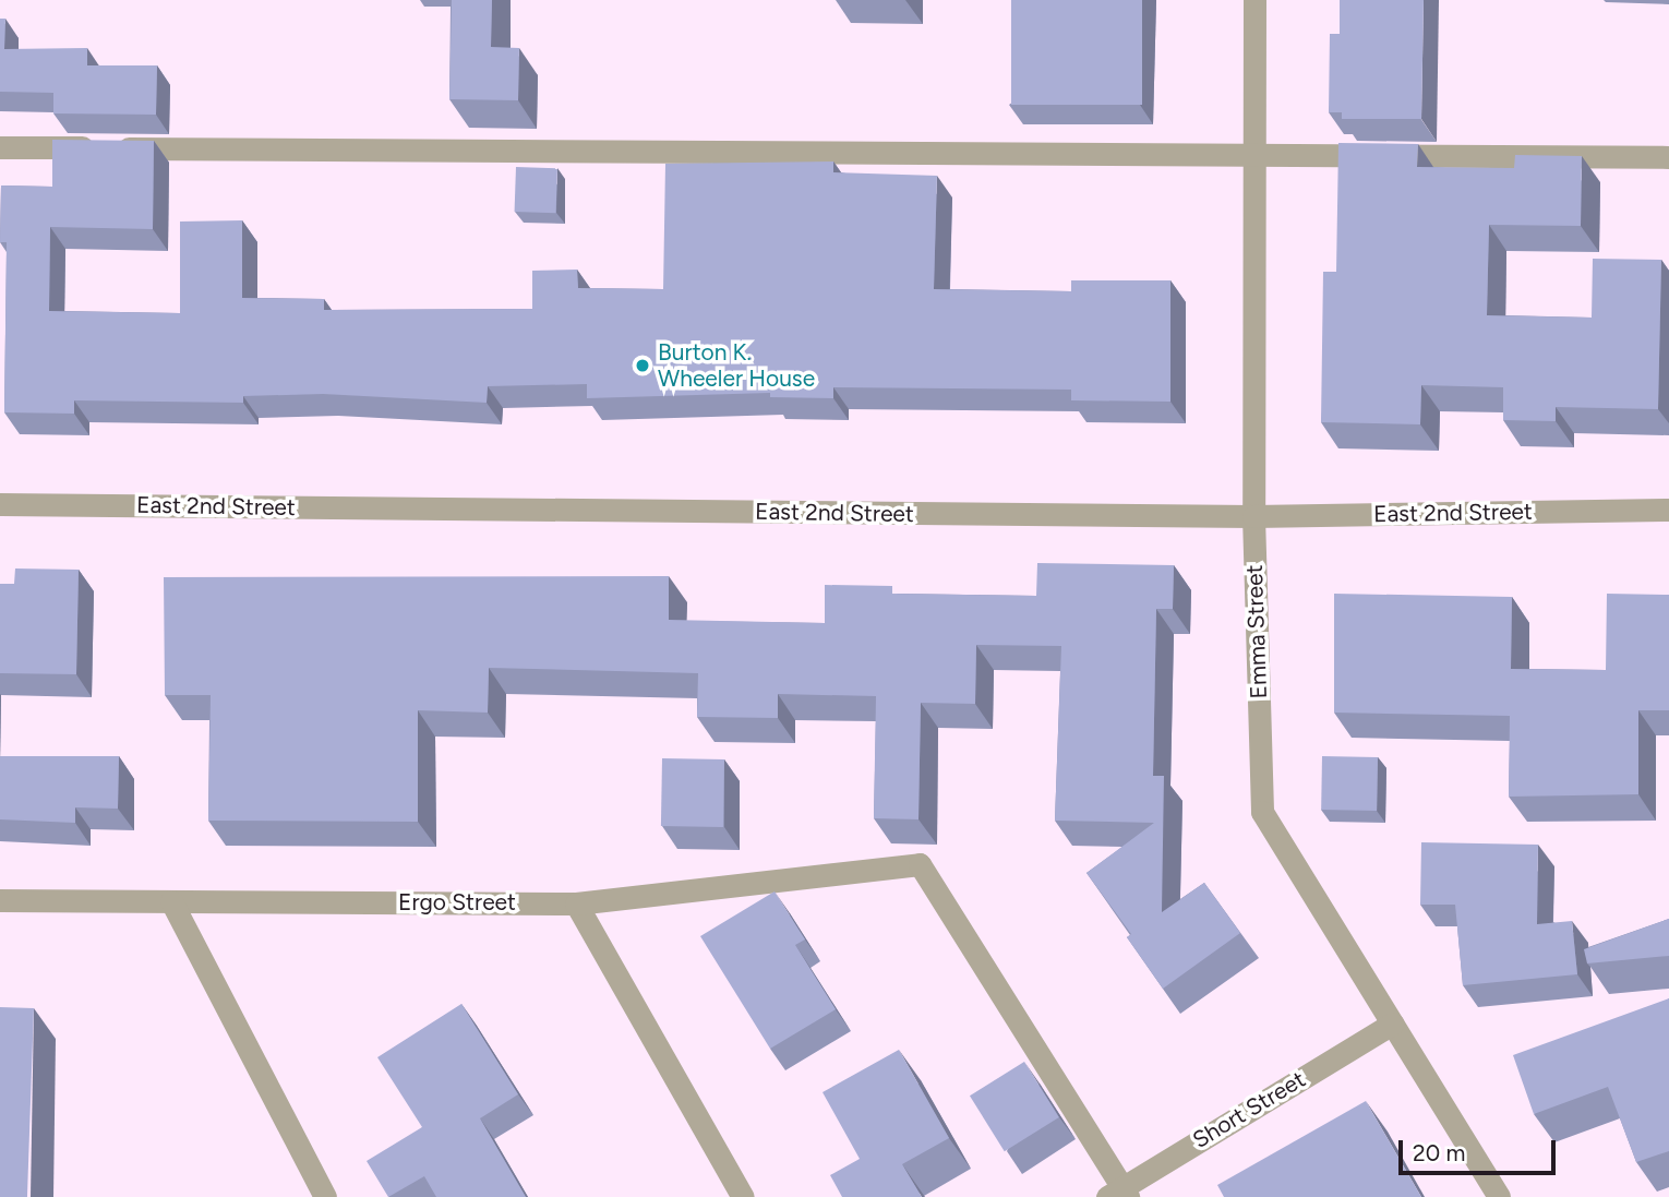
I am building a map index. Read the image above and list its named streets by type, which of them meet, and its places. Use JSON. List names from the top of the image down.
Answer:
{
  "streets": {
    "street": [
      "East 2nd Street",
      "Emma Street",
      "Ergo Street",
      "Short Street"
    ]
  },
  "crossings": [
    ["East 2nd Street", "Emma Street"],
    ["Emma Street", "Short Street"],
    ["Ergo Street", "Short Street"]
  ],
  "places": ["Burton K. Wheeler House"],
  "scale_bar": "20 m"
}
